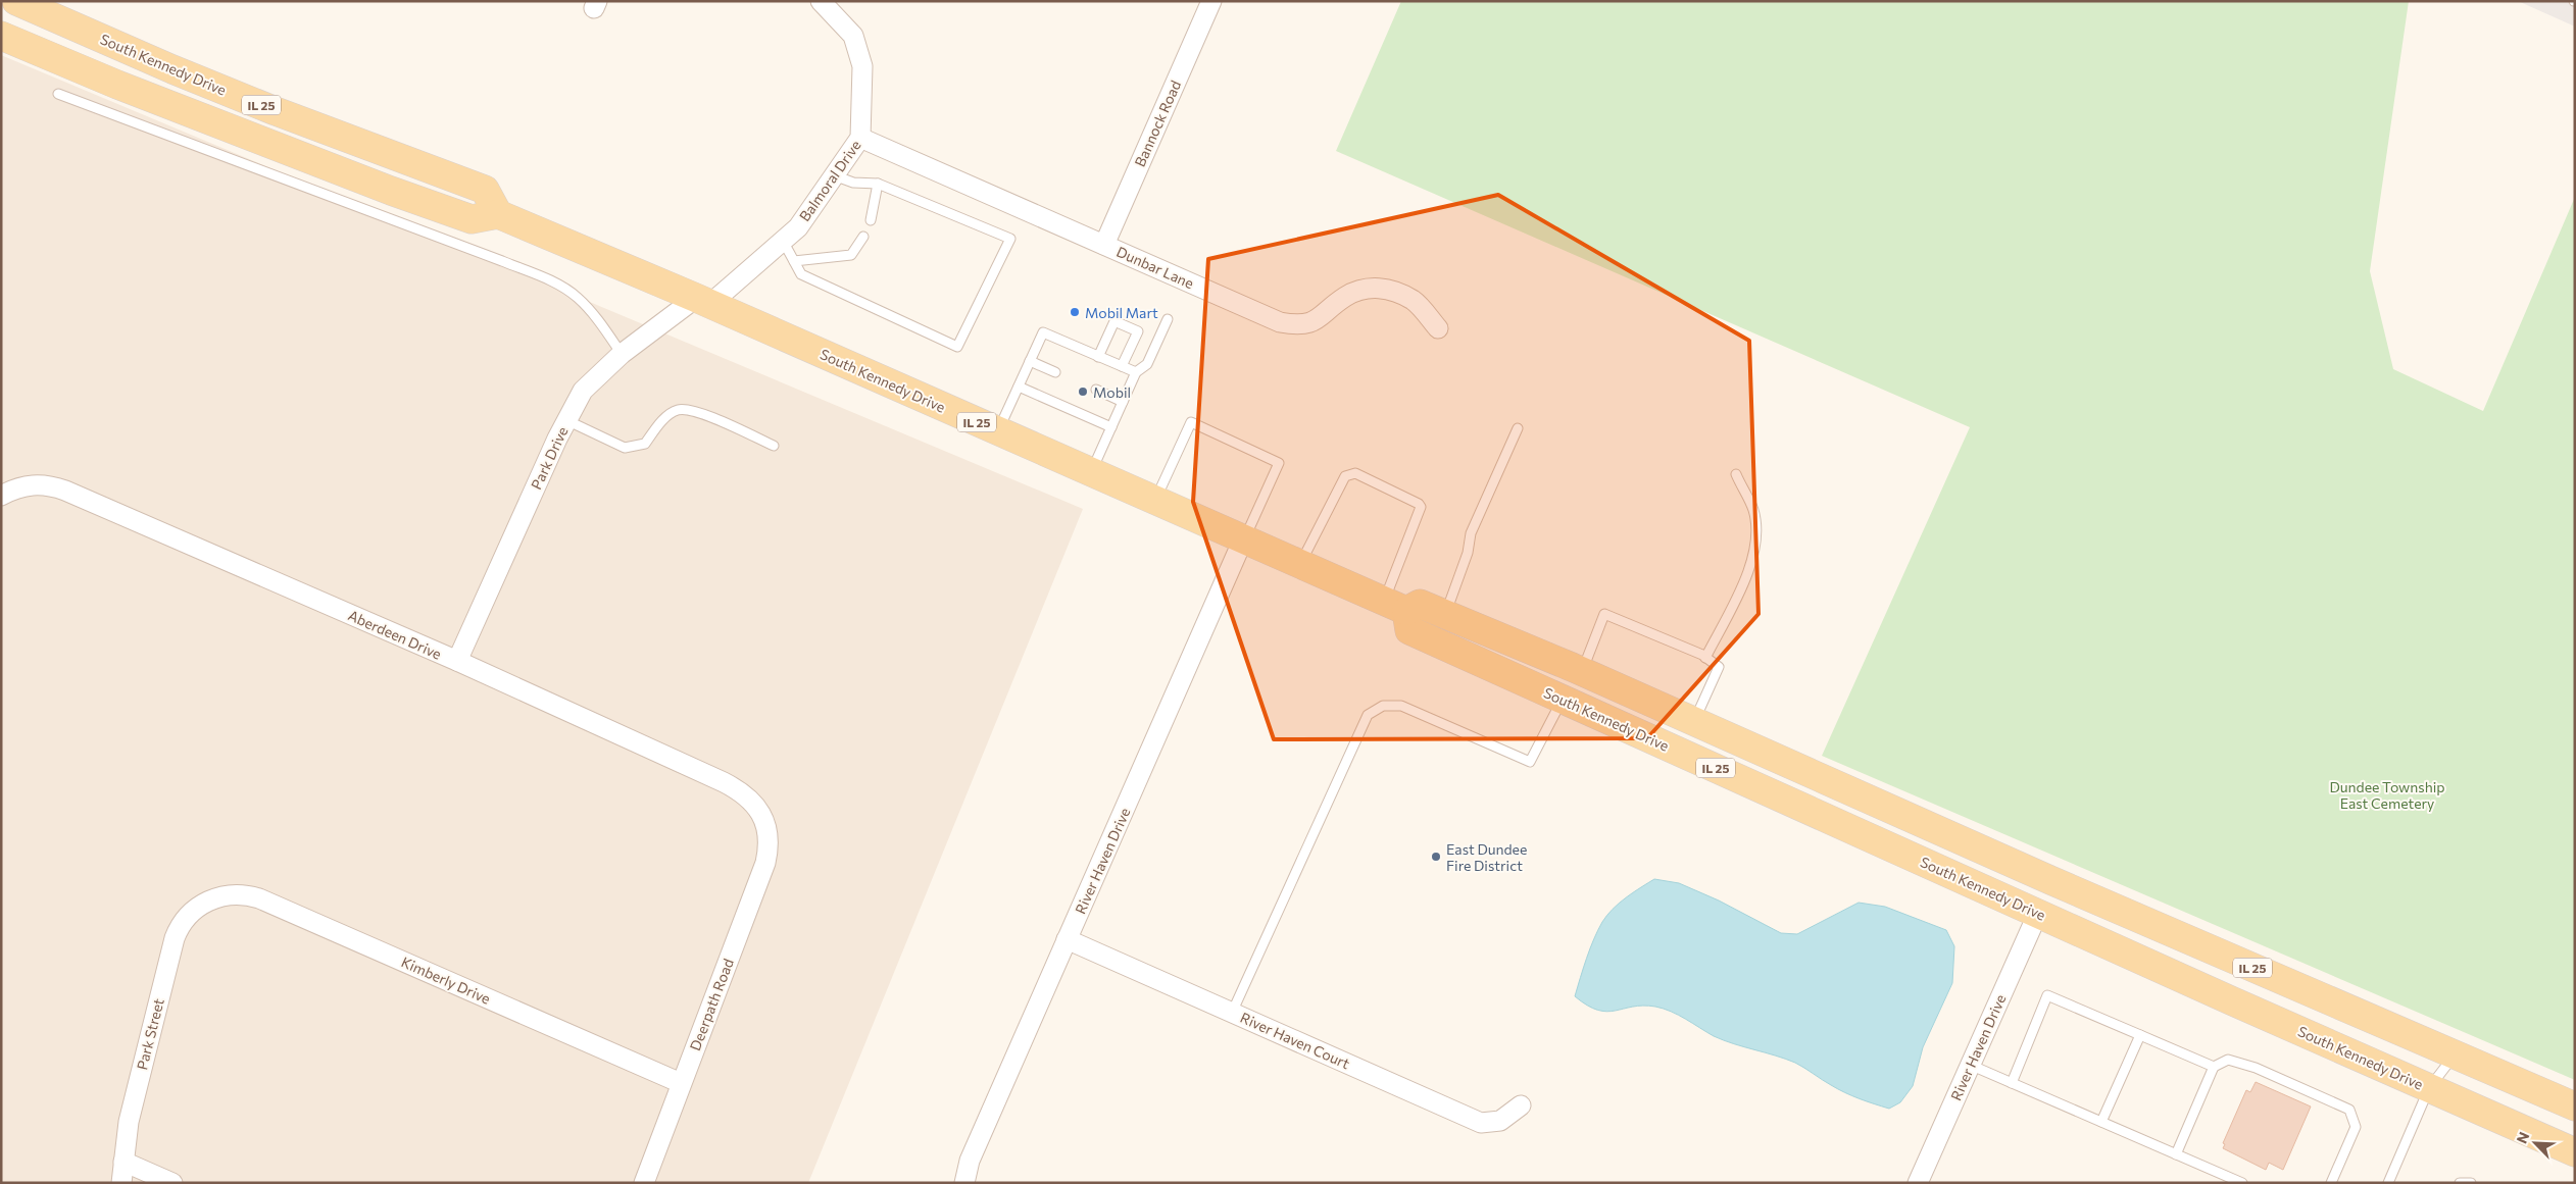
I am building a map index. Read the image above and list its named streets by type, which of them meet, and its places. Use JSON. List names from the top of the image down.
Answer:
{
  "streets": {
    "main road": ["South Kennedy Drive", "IL 25"],
    "street": [
      "Bannock Road",
      "Balmoral Drive",
      "Dunbar Lane",
      "Park Drive",
      "Aberdeen Drive",
      "River Haven Drive",
      "Kimberly Drive",
      "Deerpath Road",
      "Park Street",
      "River Haven Court"
    ]
  },
  "crossings": [
    ["South Kennedy Drive", "IL 25"],
    ["South Kennedy Drive", "Balmoral Drive"],
    ["South Kennedy Drive", "Park Drive"],
    ["South Kennedy Drive", "River Haven Drive"],
    ["Bannock Road", "Dunbar Lane"],
    ["Balmoral Drive", "Dunbar Lane"],
    ["Balmoral Drive", "Park Drive"],
    ["Park Drive", "Aberdeen Drive"],
    ["Aberdeen Drive", "Deerpath Road"],
    ["River Haven Drive", "River Haven Court"],
    ["Kimberly Drive", "Deerpath Road"],
    ["Kimberly Drive", "Park Street"]
  ],
  "parks": ["Dundee Township East Cemetery"],
  "places": ["Mobil Mart", "Mobil", "East Dundee Fire District"],
  "north": "top left"
}
